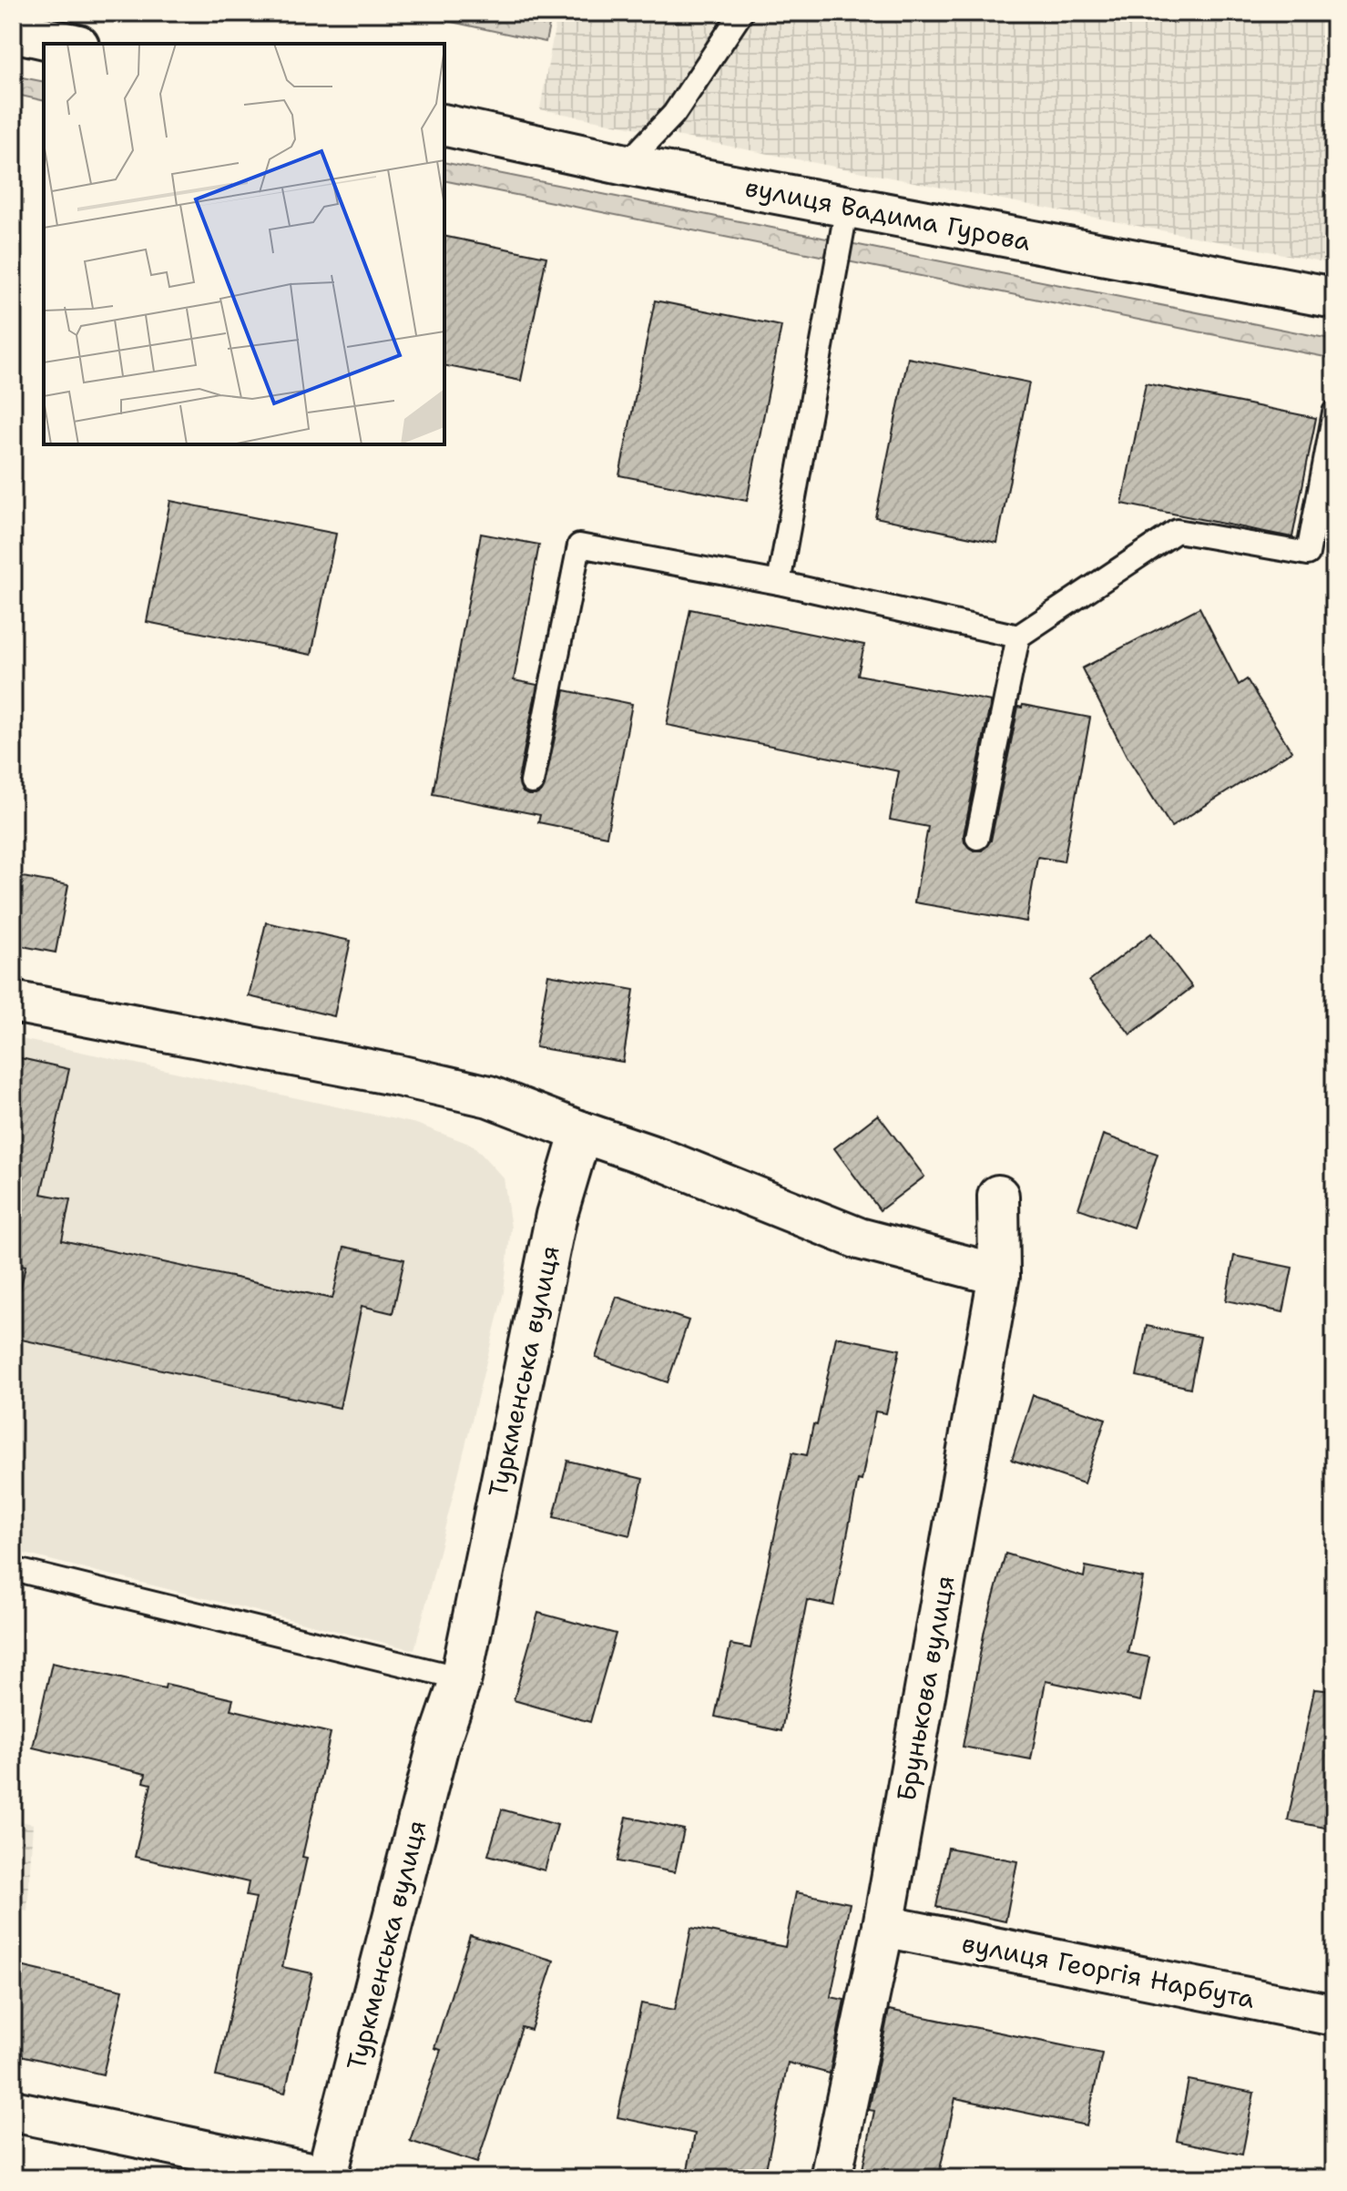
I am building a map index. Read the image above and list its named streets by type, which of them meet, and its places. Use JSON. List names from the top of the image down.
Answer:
{
  "streets": {
    "street": [
      "вулиця Вадима Гурова",
      "Туркменська вулиця",
      "Брунькова вулиця",
      "вулиця Георгія Нарбута"
    ]
  },
  "crossings": [
    ["Брунькова вулиця", "вулиця Георгія Нарбута"]
  ]
}
